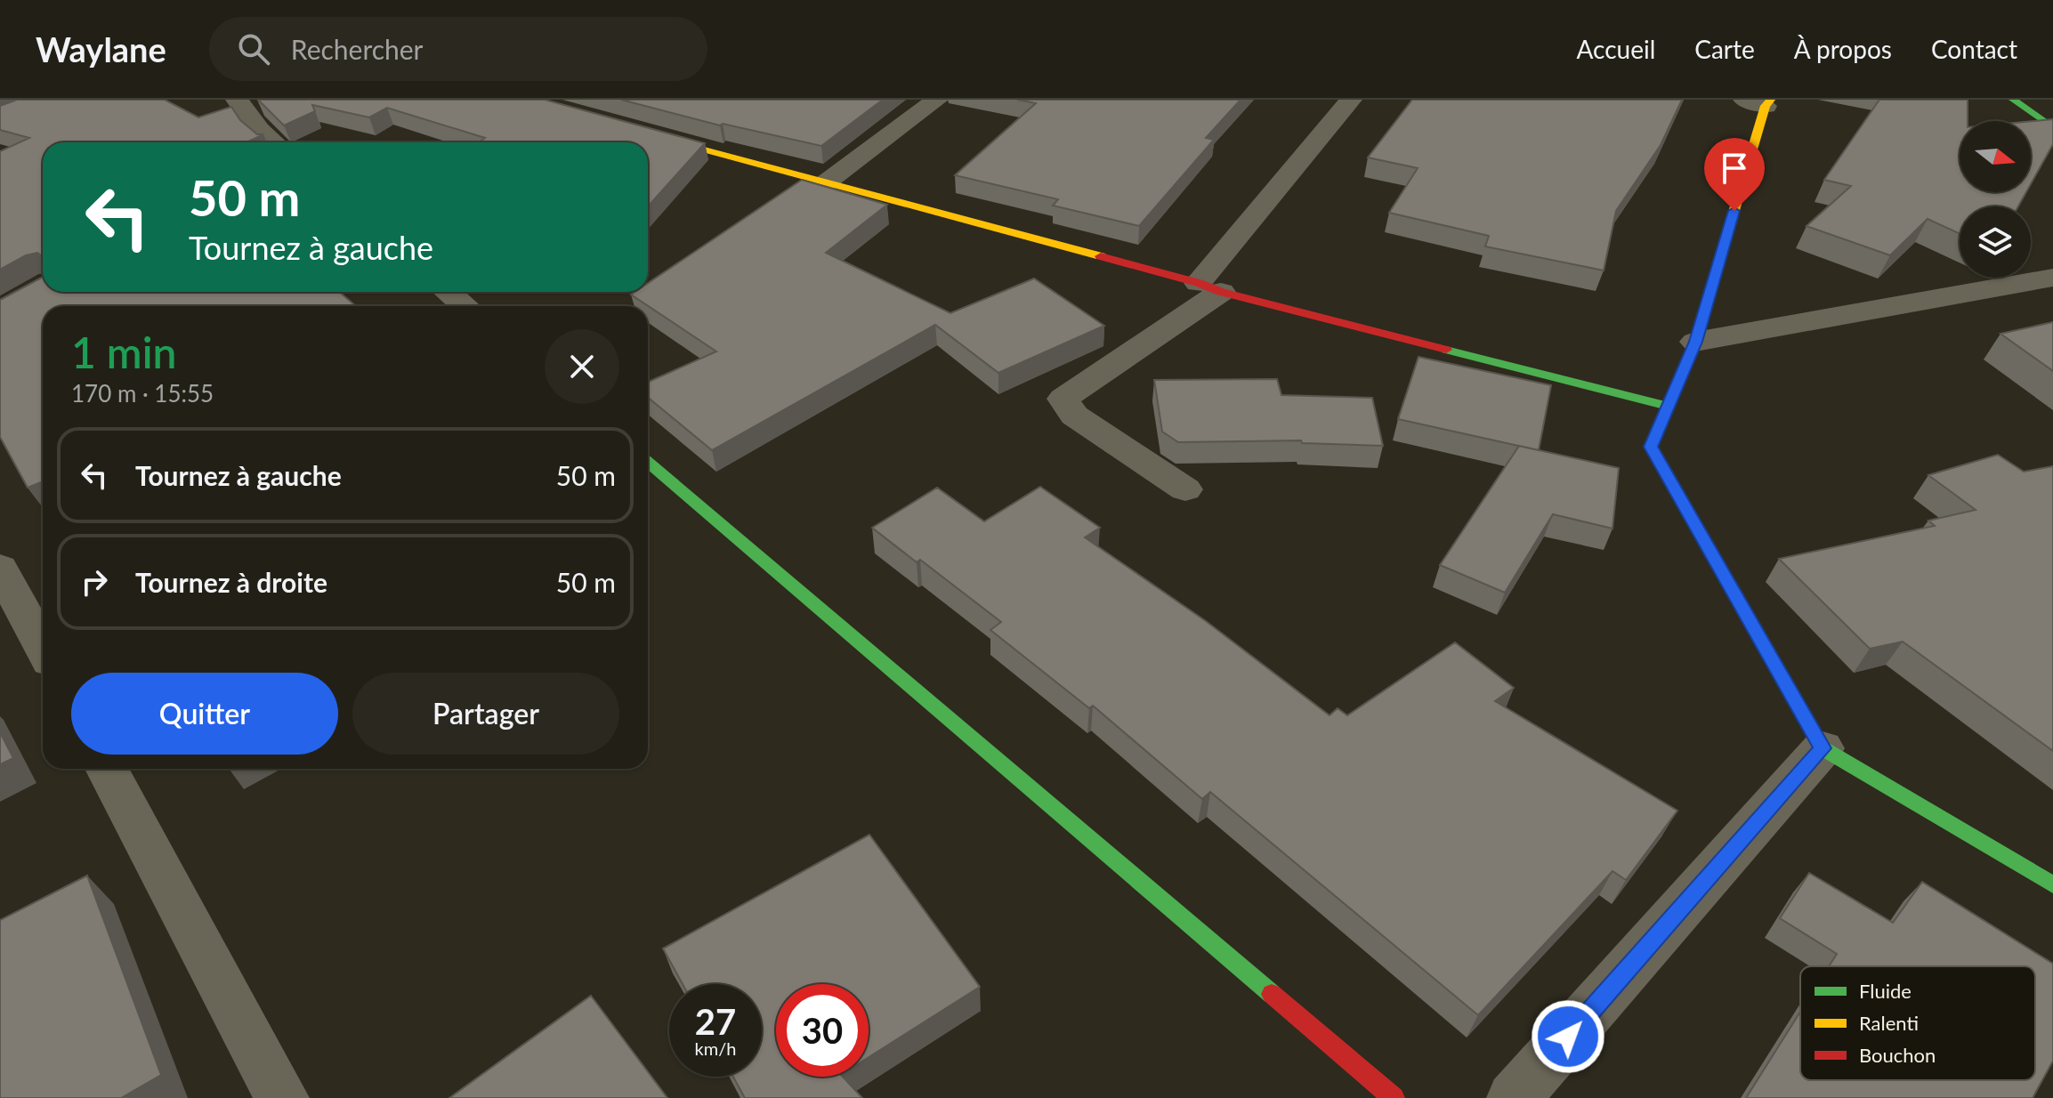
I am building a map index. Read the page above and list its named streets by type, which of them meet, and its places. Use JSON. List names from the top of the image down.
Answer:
{
  "legend": ["Fluide", "Ralenti", "Bouchon"],
  "north": "right",
  "page": {
    "header": "Waylane",
    "search": "Rechercher",
    "nav": [
      "Accueil",
      "Carte",
      "À propos",
      "Contact"
    ],
    "turn": ["50 m", "Tournez à gauche"],
    "heading": ["1 min", "170 m · 15:55"],
    "list": [
      {
        "name": "Tournez à gauche",
        "value": "50 m"
      },
      {
        "name": "Tournez à droite",
        "value": "50 m"
      }
    ],
    "buttons": ["Quitter", "Partager"],
    "speed": "27 km/h",
    "limit": "30"
  }
}
